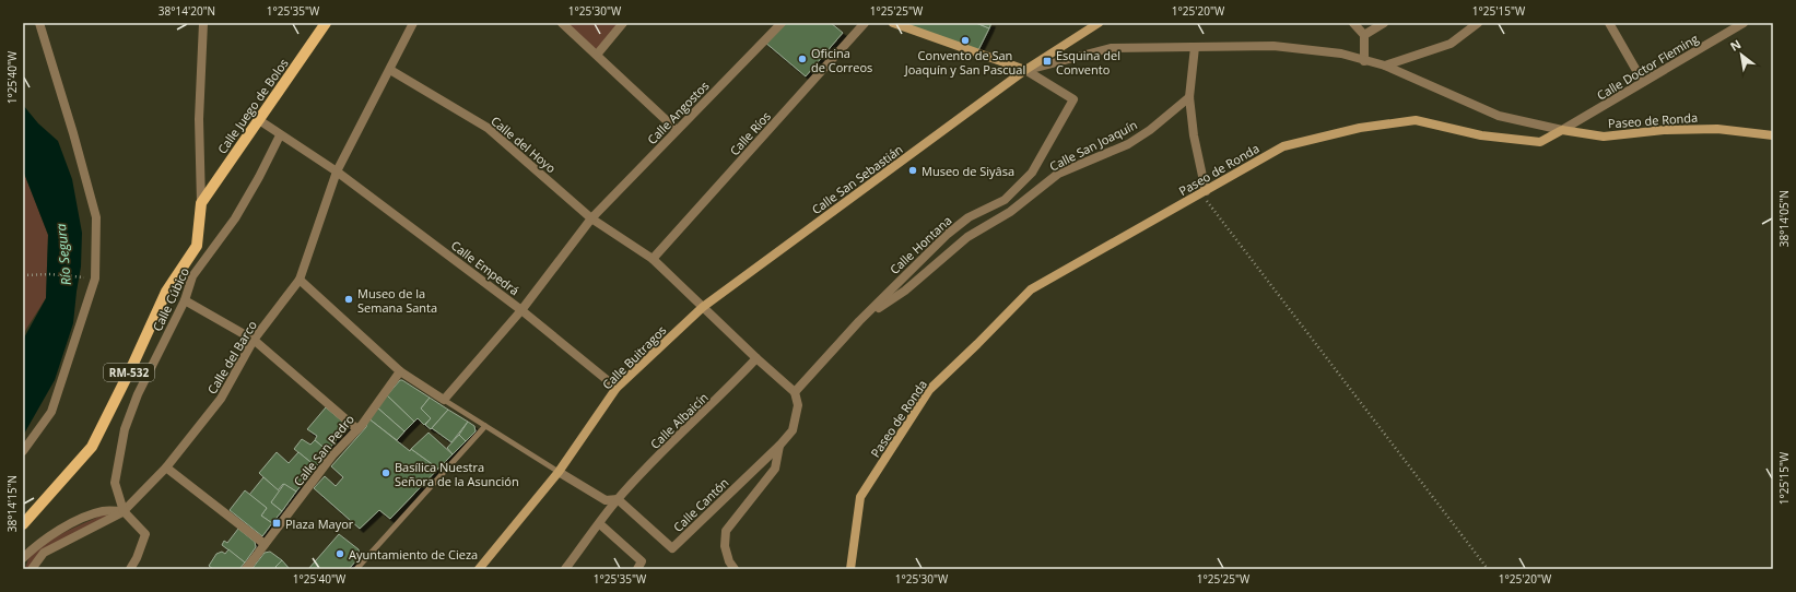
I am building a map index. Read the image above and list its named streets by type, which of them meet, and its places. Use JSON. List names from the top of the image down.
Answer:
{
  "streets": {
    "main road": [
      "Calle Juego de Bolos",
      "Paseo de Ronda",
      "Calle San Sebastián",
      "Calle Buitragos",
      "RM-532"
    ],
    "street": [
      "Calle Doctor Fleming",
      "Calle Angostos",
      "Calle Ríos",
      "Calle del Hoyo",
      "Calle San Joaquín",
      "Calle Hontana",
      "Calle Empedrá",
      "Calle Cúbico",
      "Calle del Barco",
      "Calle Albaicín",
      "Calle San Pedro",
      "Calle Cantón"
    ]
  },
  "crossings": [
    ["Calle Doctor Fleming", "Paseo de Ronda"],
    ["Calle Juego de Bolos", "Calle Empedrá"],
    ["Calle Juego de Bolos", "RM-532"],
    ["Calle Angostos", "Calle del Hoyo"],
    ["Calle Angostos", "Calle Empedrá"],
    ["Calle Ríos", "Calle del Hoyo"],
    ["Calle del Hoyo", "Calle San Sebastián"],
    ["Calle del Hoyo", "Calle Hontana"],
    ["Calle del Hoyo", "Calle del Barco"],
    ["Calle del Hoyo", "Calle Buitragos"],
    ["Calle del Hoyo", "Calle Albaicín"],
    ["Calle San Joaquín", "Calle Hontana"],
    ["Calle San Sebastián", "Calle Hontana"],
    ["Calle San Sebastián", "Calle Buitragos"],
    ["Calle Empedrá", "Calle Cúbico"],
    ["Calle Empedrá", "Calle del Barco"],
    ["Calle Empedrá", "Calle Buitragos"],
    ["Calle Cúbico", "Calle del Barco"],
    ["Calle Albaicín", "Calle Cantón"]
  ],
  "water": ["Río Segura"],
  "places": {
    "other": [
      "Convento de San Joaquín y San Pascual",
      "Oficina de Correos",
      "Museo de Siyâsa",
      "Museo de la Semana Santa",
      "Basílica Nuestra Señora de la Asunción",
      "Ayuntamiento de Cieza"
    ],
    "transit": ["Esquina del Convento", "Plaza Mayor"]
  },
  "north": "top left",
  "coordinates": [
    "38°14'20\"N",
    "1°25'35\"W",
    "1°25'30\"W",
    "1°25'25\"W",
    "1°25'20\"W",
    "1°25'15\"W",
    "1°25'40\"W",
    "38°14'05\"N",
    "38°14'15\"N"
  ]
}
